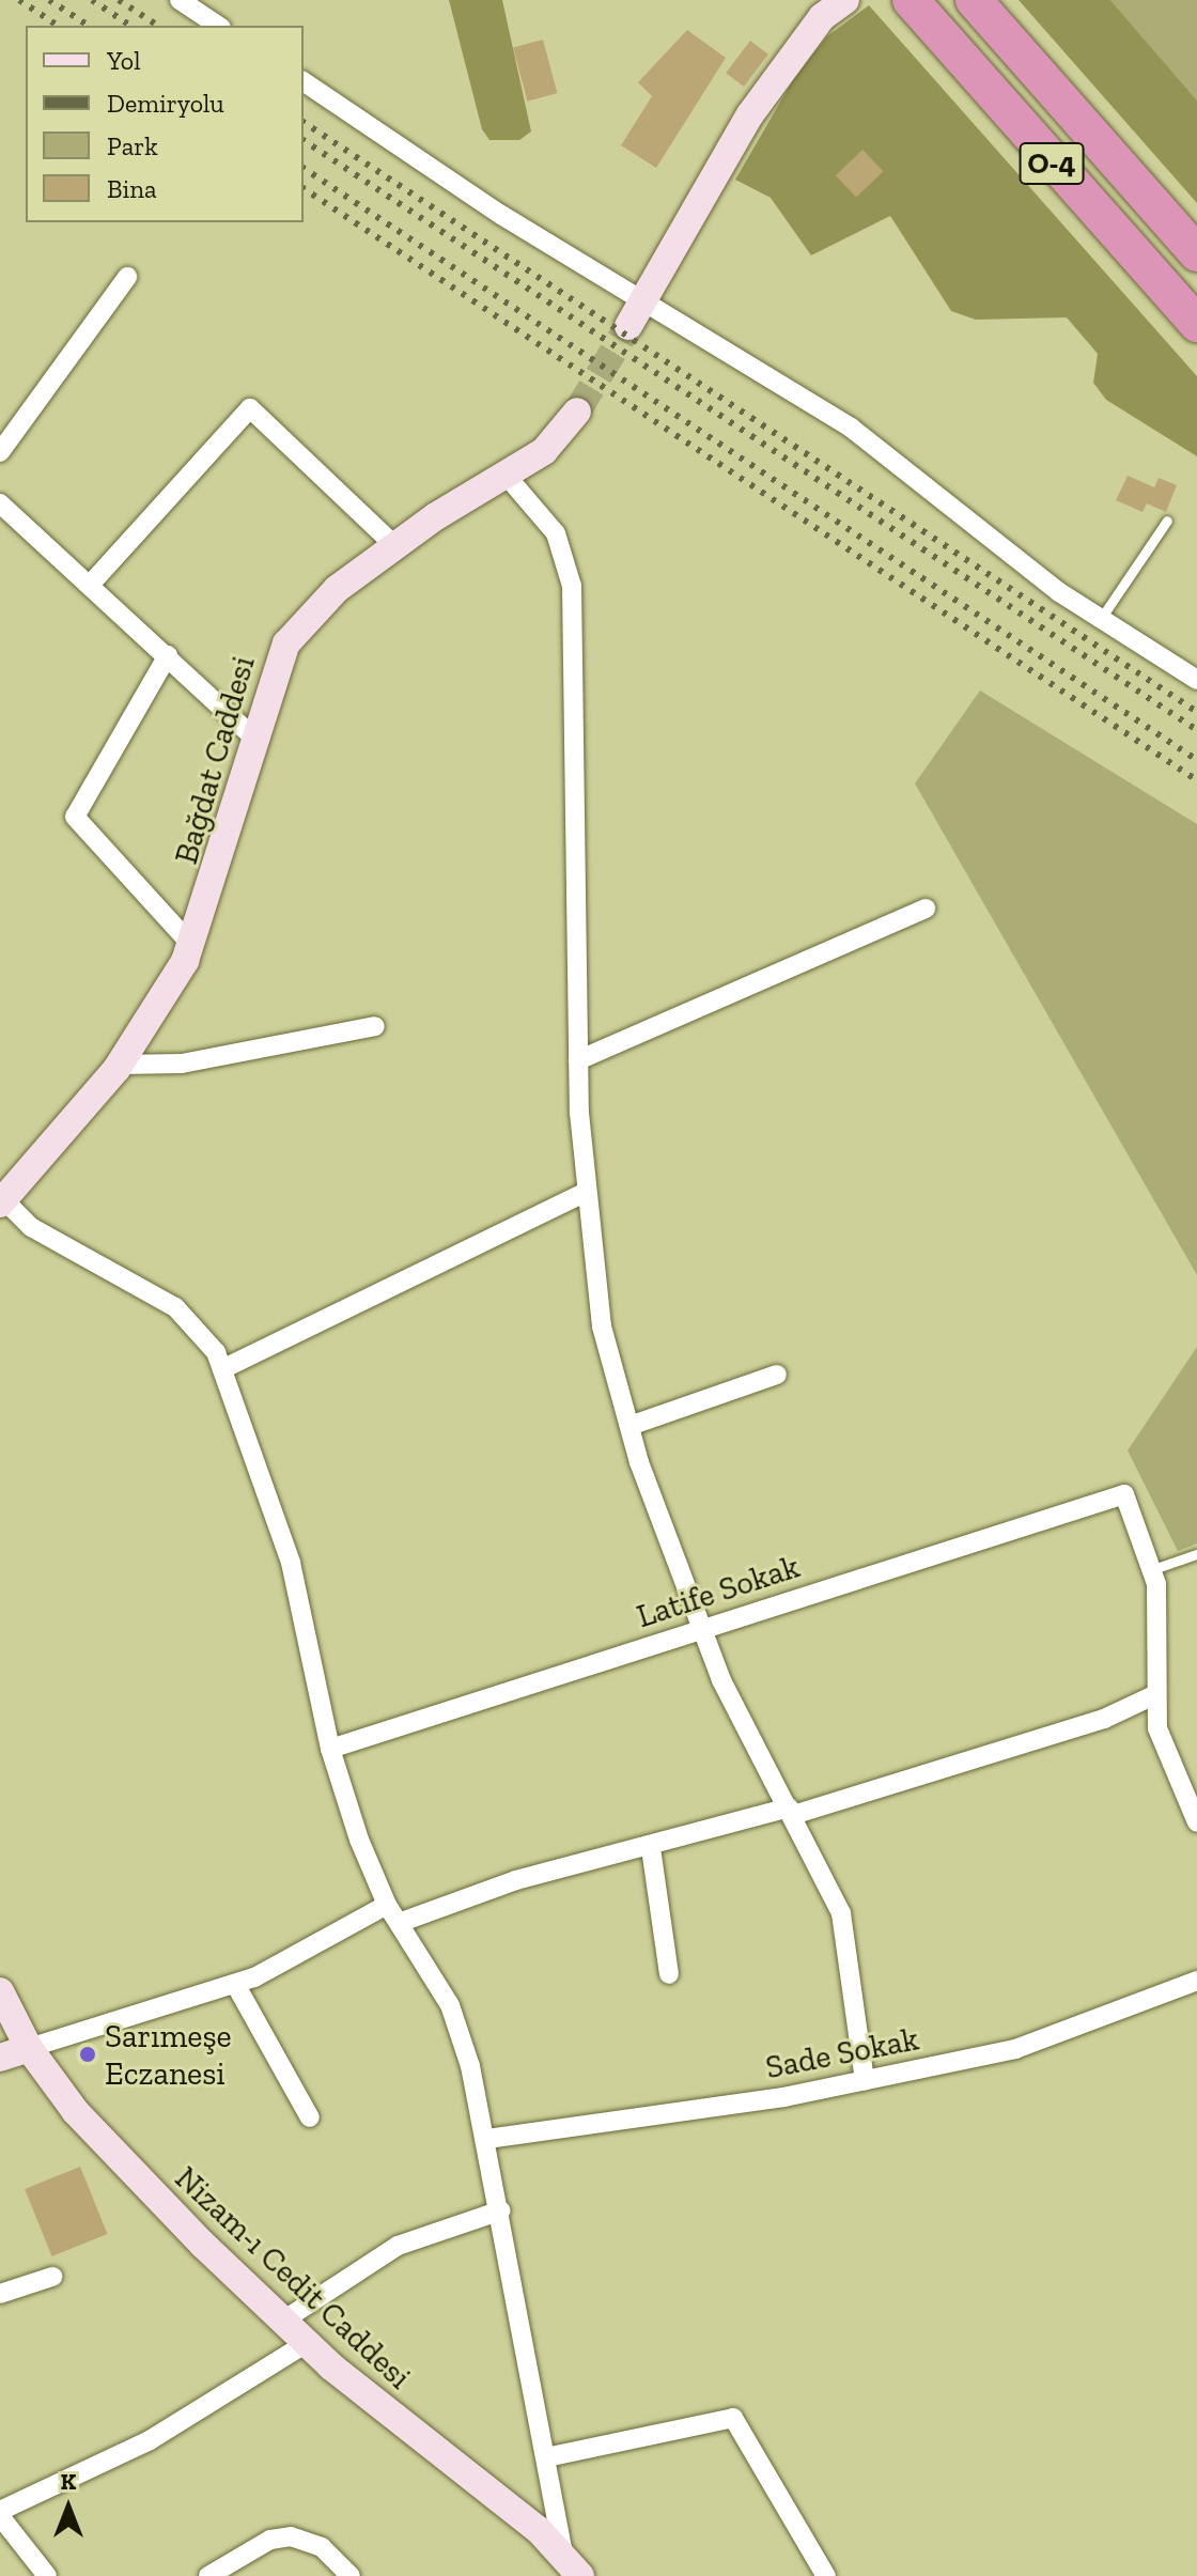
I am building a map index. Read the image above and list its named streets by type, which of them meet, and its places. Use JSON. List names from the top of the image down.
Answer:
{
  "streets": {
    "highway": ["O-4"],
    "street": [
      "Bağdat Caddesi",
      "Latife Sokak",
      "Sade Sokak",
      "Nizam-ı Cedit Caddesi"
    ]
  },
  "places": ["Sarımeşe Eczanesi"],
  "legend": [
    "Yol",
    "Demiryolu",
    "Park",
    "Bina"
  ],
  "north": "top"
}
